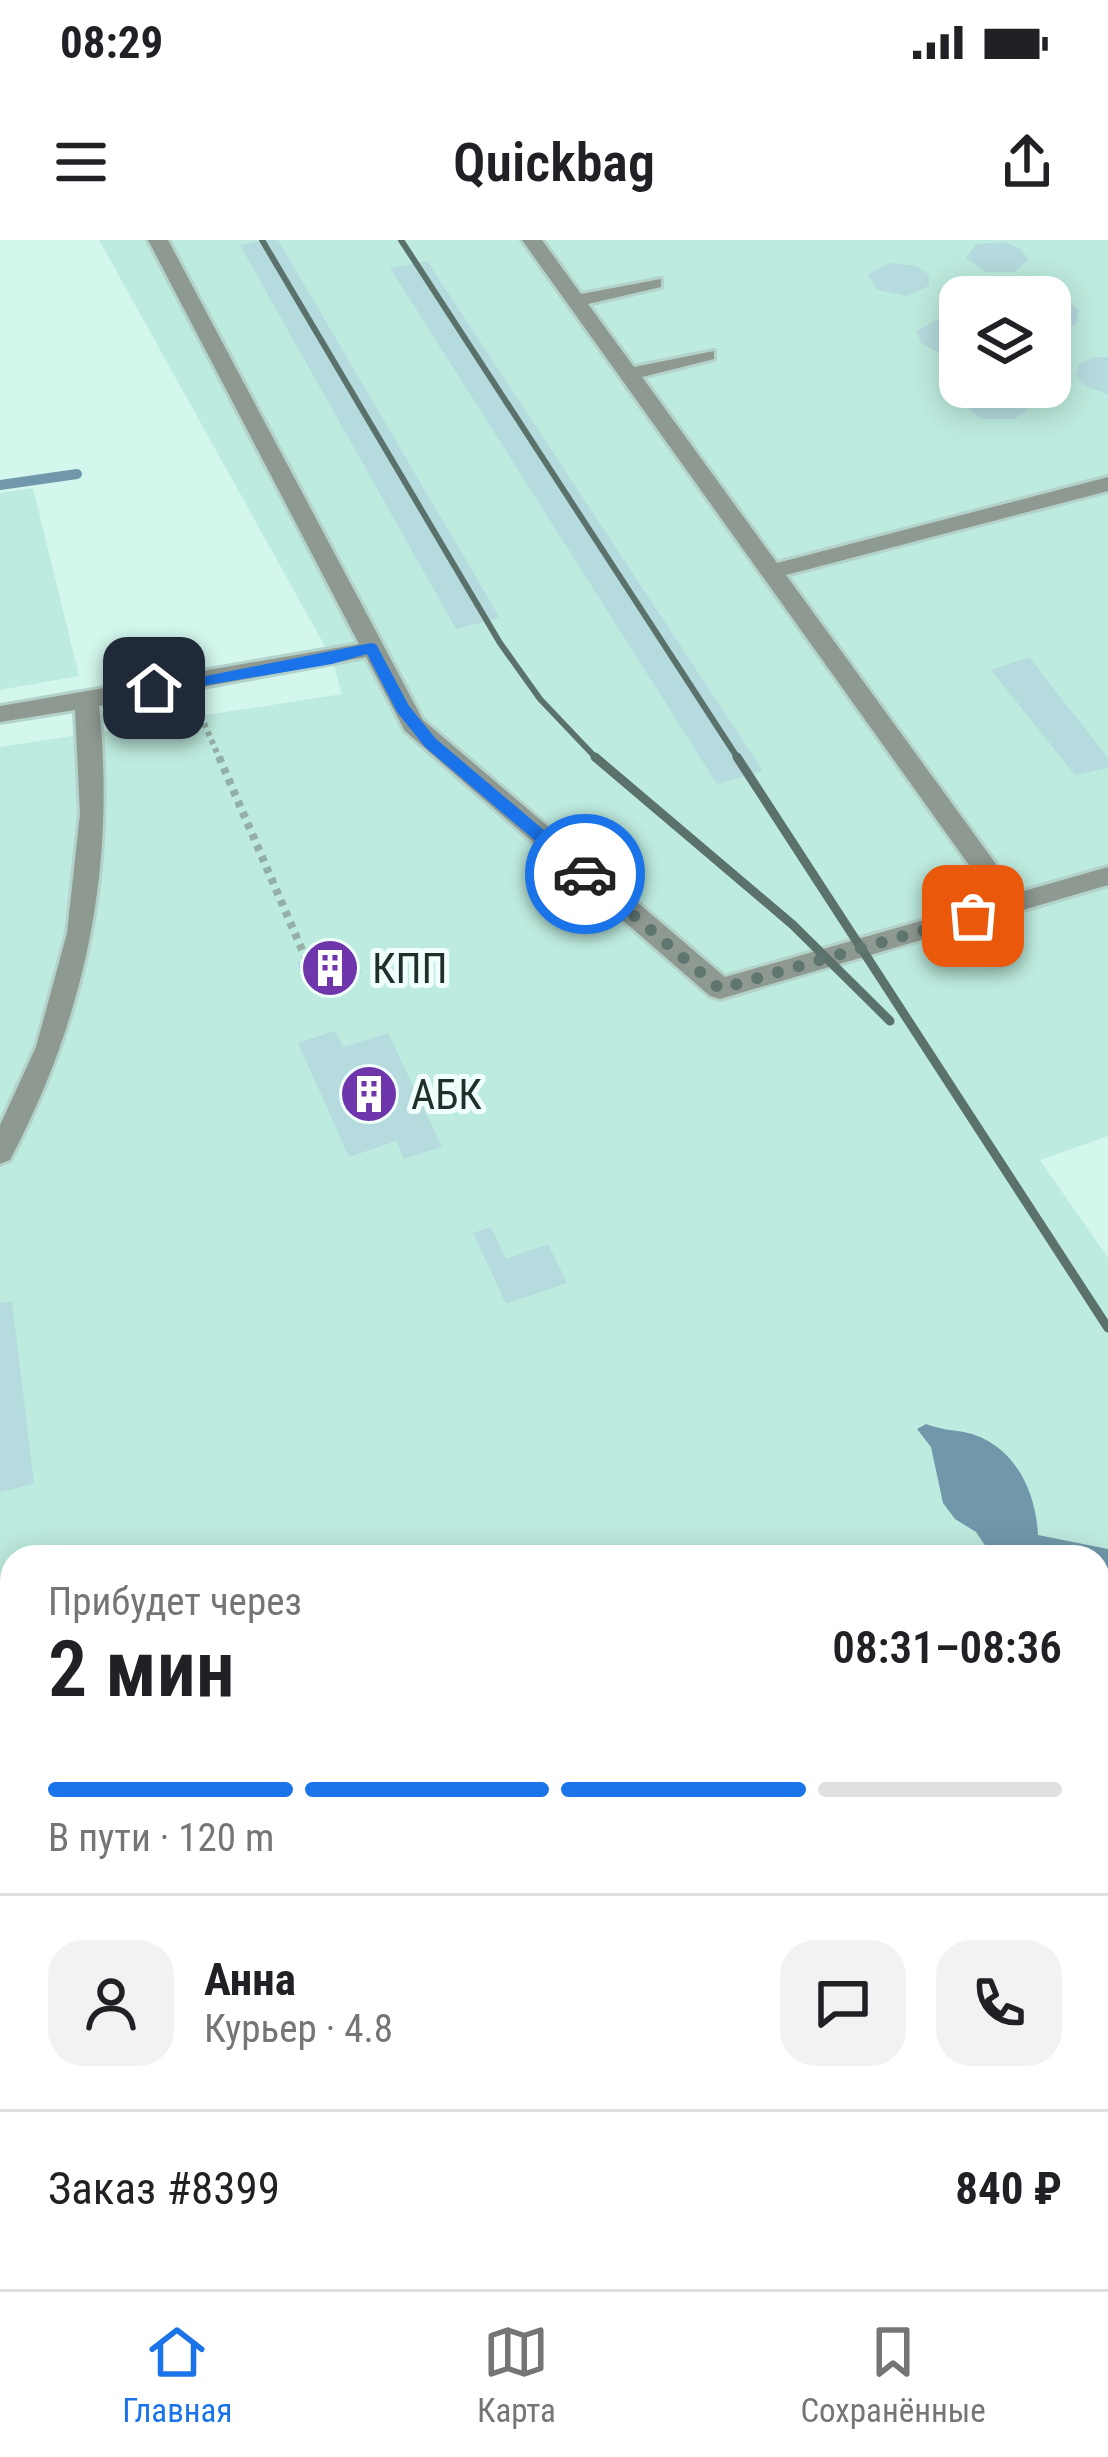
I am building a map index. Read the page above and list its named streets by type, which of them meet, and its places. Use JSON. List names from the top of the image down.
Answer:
{
  "places": {
    "building": ["КПП", "АБК"]
  },
  "page": {
    "status": "08:29",
    "header": "Quickbag",
    "heading": ["2 мин", "Прибудет через", "08:31–08:36"],
    "panel": [
      "Анна",
      "Курьер · 4.8",
      "Заказ #8399",
      "840 ₽"
    ],
    "bar": "В пути · 120 m",
    "tabs": ["Главная", "Карта", "Сохранённые"]
  }
}
